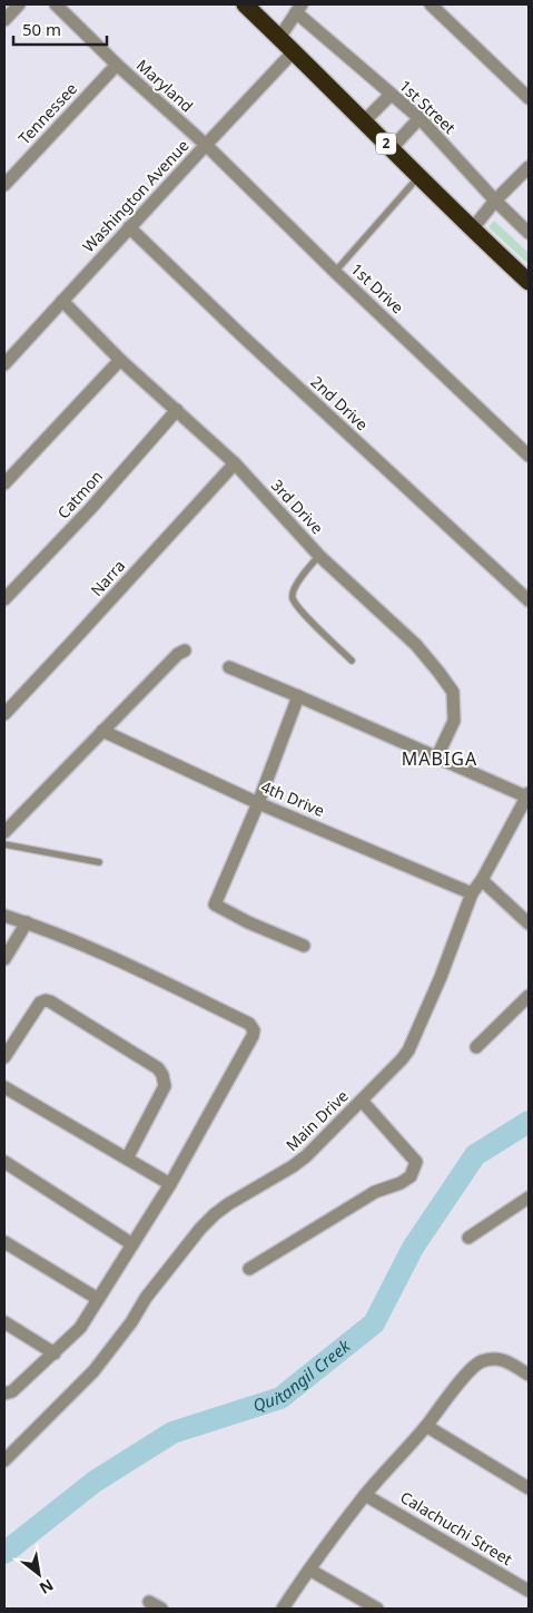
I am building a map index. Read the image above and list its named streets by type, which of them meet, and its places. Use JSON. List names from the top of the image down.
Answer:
{
  "streets": {
    "highway": ["2"],
    "street": [
      "Maryland",
      "1st Street",
      "Tennessee",
      "Washington Avenue",
      "1st Drive",
      "2nd Drive",
      "Catmon",
      "3rd Drive",
      "Narra",
      "4th Drive",
      "Main Drive",
      "Calachuchi Street"
    ]
  },
  "crossings": [
    ["Maryland", "Tennessee"],
    ["Maryland", "Washington Avenue"],
    ["Maryland", "1st Drive"],
    ["2", "Washington Avenue"],
    ["Washington Avenue", "1st Drive"],
    ["Washington Avenue", "2nd Drive"],
    ["Washington Avenue", "3rd Drive"],
    ["Catmon", "3rd Drive"],
    ["3rd Drive", "Narra"],
    ["4th Drive", "Main Drive"]
  ],
  "districts": ["MABIGA"],
  "water": ["Quitangil Creek"],
  "scale_bar": "50 m",
  "north": "bottom right"
}
